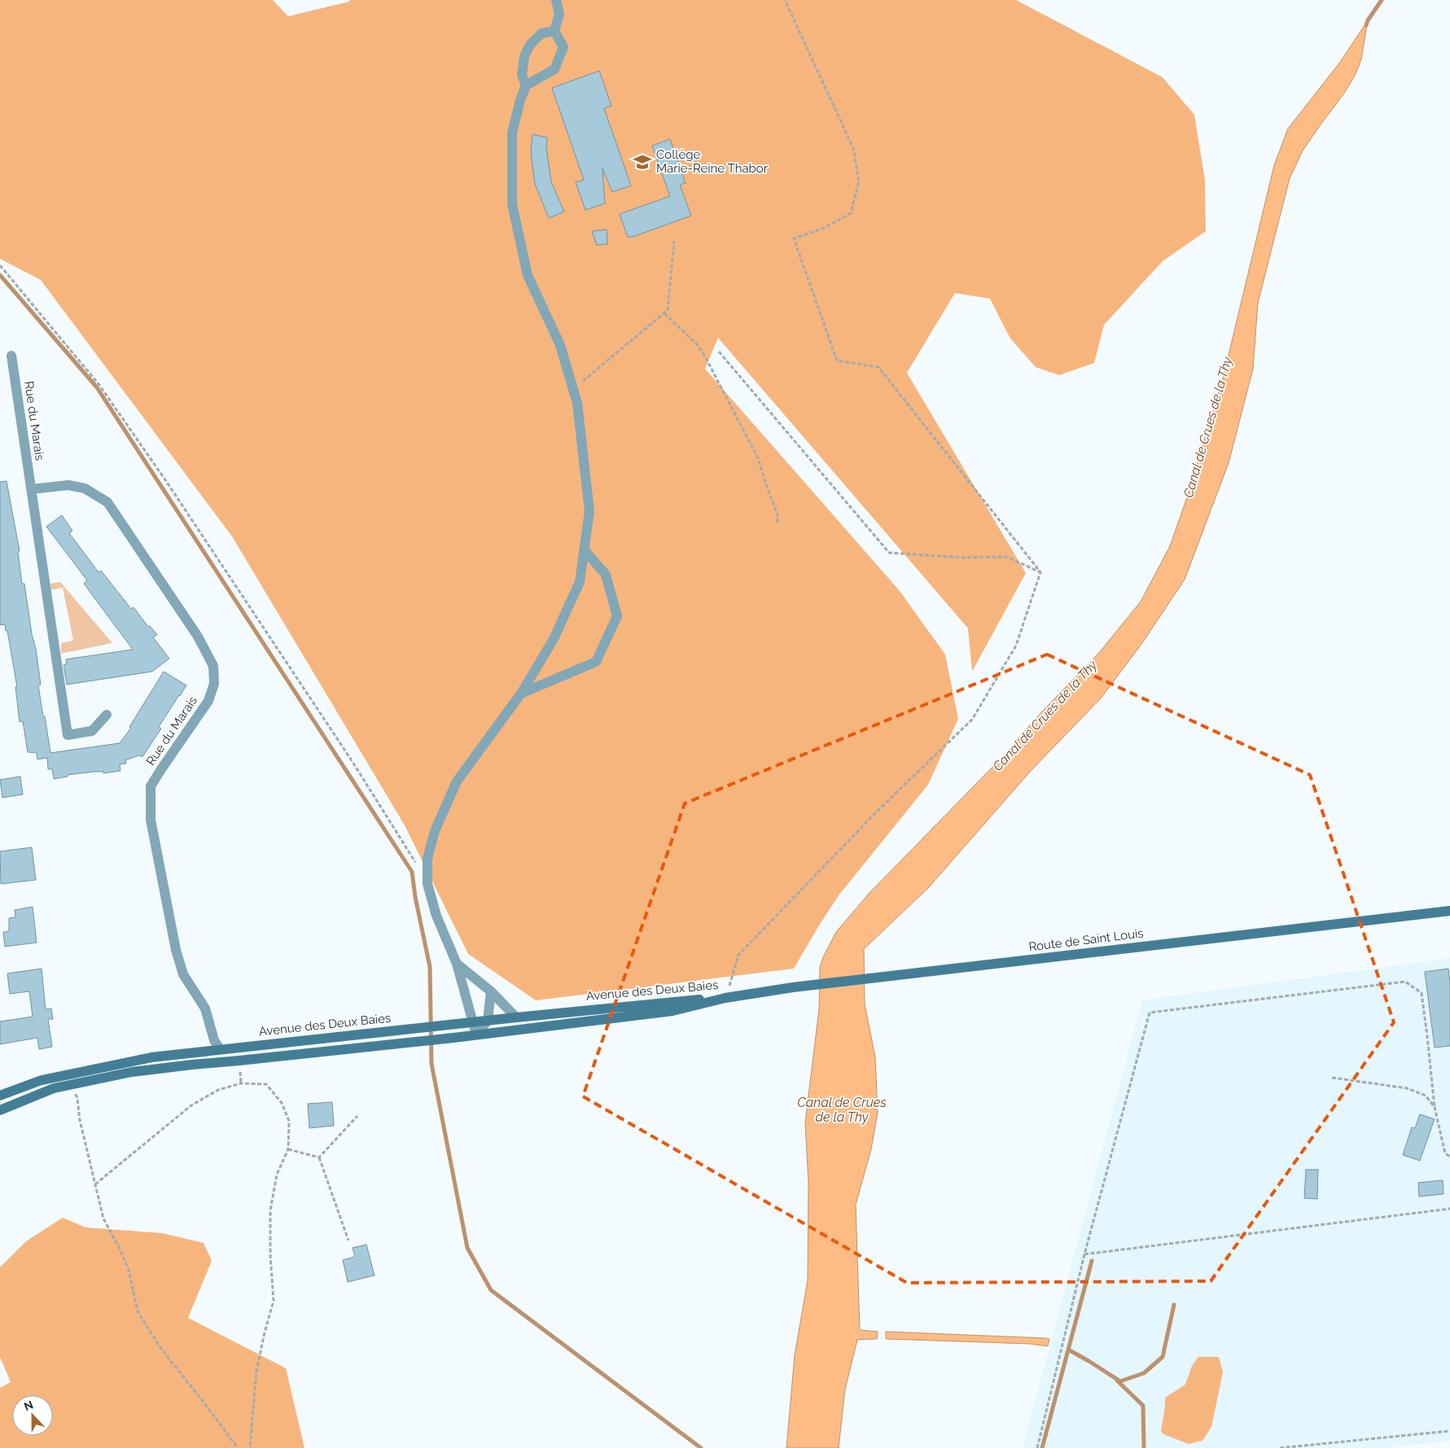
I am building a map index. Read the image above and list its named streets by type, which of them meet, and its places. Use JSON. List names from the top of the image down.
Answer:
{
  "streets": {
    "main road": ["Route de Saint Louis", "Avenue des Deux Baies"],
    "street": ["Rue du Marais"]
  },
  "crossings": [
    ["Rue du Marais", "Avenue des Deux Baies"],
    ["Route de Saint Louis", "Avenue des Deux Baies"]
  ],
  "water": ["Canal de Crues de la Thy"],
  "places": {
    "school or university": ["Collège Marie-Reine Thabor"]
  },
  "north": "top"
}
